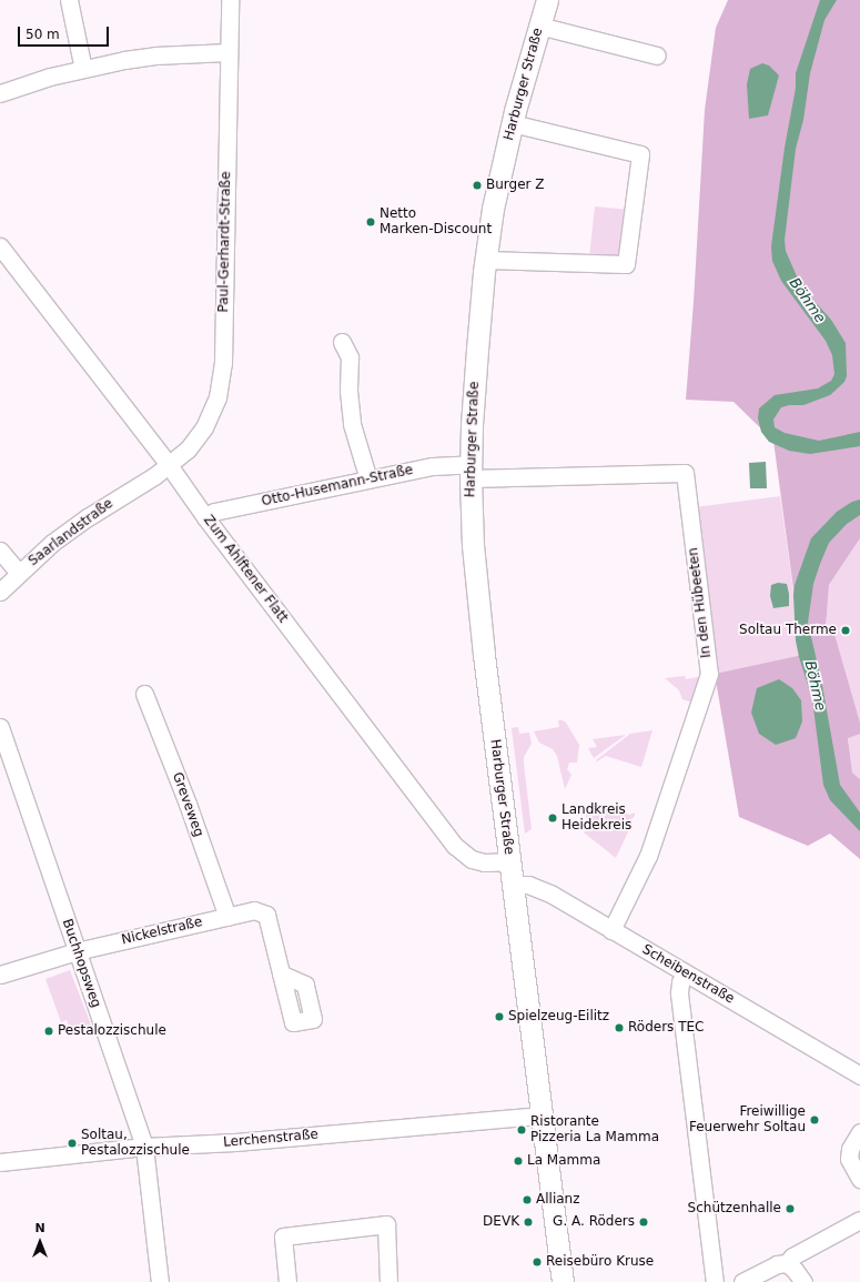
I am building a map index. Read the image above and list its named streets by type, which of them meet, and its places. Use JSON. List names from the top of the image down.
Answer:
{
  "streets": {
    "main road": ["Harburger Straße"],
    "street": [
      "Paul-Gerhardt-Straße",
      "Otto-Husemann-Straße",
      "Saarlandstraße",
      "Zum Ahlftener Flatt",
      "In den Hübeeten",
      "Greveweg",
      "Nickelstraße",
      "Buchhopsweg",
      "Scheibenstraße",
      "Lerchenstraße"
    ]
  },
  "crossings": [
    ["Harburger Straße", "Otto-Husemann-Straße"],
    ["Harburger Straße", "Zum Ahlftener Flatt"],
    ["Harburger Straße", "In den Hübeeten"],
    ["Harburger Straße", "Scheibenstraße"],
    ["Harburger Straße", "Lerchenstraße"],
    ["Paul-Gerhardt-Straße", "Saarlandstraße"],
    ["Paul-Gerhardt-Straße", "Zum Ahlftener Flatt"],
    ["Otto-Husemann-Straße", "Zum Ahlftener Flatt"],
    ["Otto-Husemann-Straße", "In den Hübeeten"],
    ["Saarlandstraße", "Zum Ahlftener Flatt"],
    ["In den Hübeeten", "Scheibenstraße"],
    ["Greveweg", "Nickelstraße"],
    ["Nickelstraße", "Buchhopsweg"],
    ["Buchhopsweg", "Lerchenstraße"]
  ],
  "water": ["Böhme"],
  "places": [
    "Burger Z",
    "Netto Marken-Discount",
    "Soltau Therme",
    "Landkreis Heidekreis",
    "Spielzeug-Eilitz",
    "Röders TEC",
    "Pestalozzischule",
    "Freiwillige Feuerwehr Soltau",
    "Ristorante Pizzeria La Mamma",
    "Soltau, Pestalozzischule",
    "La Mamma",
    "Allianz",
    "Schützenhalle",
    "DEVK",
    "G. A. Röders",
    "Reisebüro Kruse"
  ],
  "scale_bar": "50 m",
  "north": "top"
}
